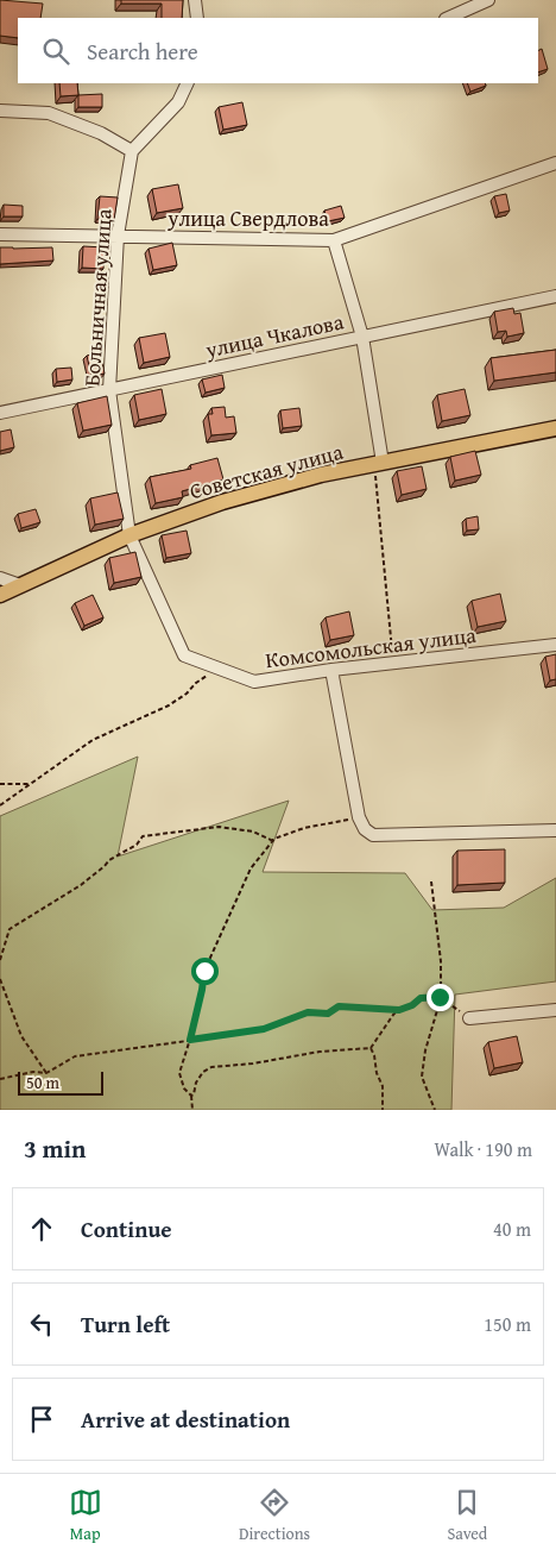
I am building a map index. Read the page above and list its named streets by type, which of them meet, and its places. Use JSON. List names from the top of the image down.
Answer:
{
  "streets": {
    "main road": ["Советская улица"],
    "street": [
      "улица Свердлова",
      "Больничная улица",
      "улица Чкалова",
      "Комсомольская улица"
    ]
  },
  "crossings": [
    ["улица Свердлова", "Больничная улица"],
    ["Больничная улица", "улица Чкалова"],
    ["Больничная улица", "Советская улица"],
    ["Больничная улица", "Комсомольская улица"],
    ["Советская улица", "Комсомольская улица"]
  ],
  "scale_bar": "50 m",
  "page": {
    "search": "Search here",
    "scale": "50 m",
    "heading": ["3 min", "Walk · 190 m"],
    "list": [
      ["Continue", "40 m"],
      ["Turn left", "150 m"],
      "Arrive at destination"
    ],
    "nav": ["Map", "Directions", "Saved"]
  }
}
